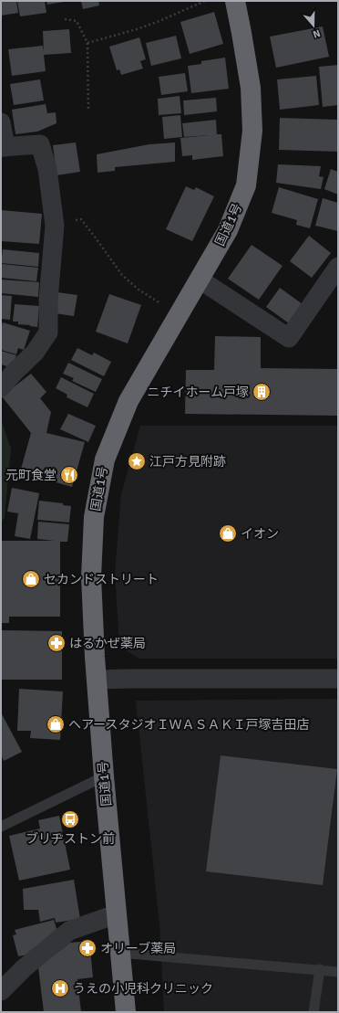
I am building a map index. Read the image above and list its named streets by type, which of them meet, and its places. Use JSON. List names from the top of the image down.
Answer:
{
  "streets": {
    "highway": ["国道1号"]
  },
  "places": {
    "building": ["ニチイホーム戸塚"],
    "place": ["江戸方見附跡"],
    "restaurant": ["元町食堂"],
    "shop": ["イオン", "セカンドストリート", "ヘアースタジオＩＷＡＳＡＫＩ戸塚吉田店"],
    "pharmacy": ["はるかぜ薬局", "オリーブ薬局"],
    "bus stop": ["ブリヂストン前"],
    "hospital": ["うえの小児科クリニック"]
  },
  "north": "bottom"
}
